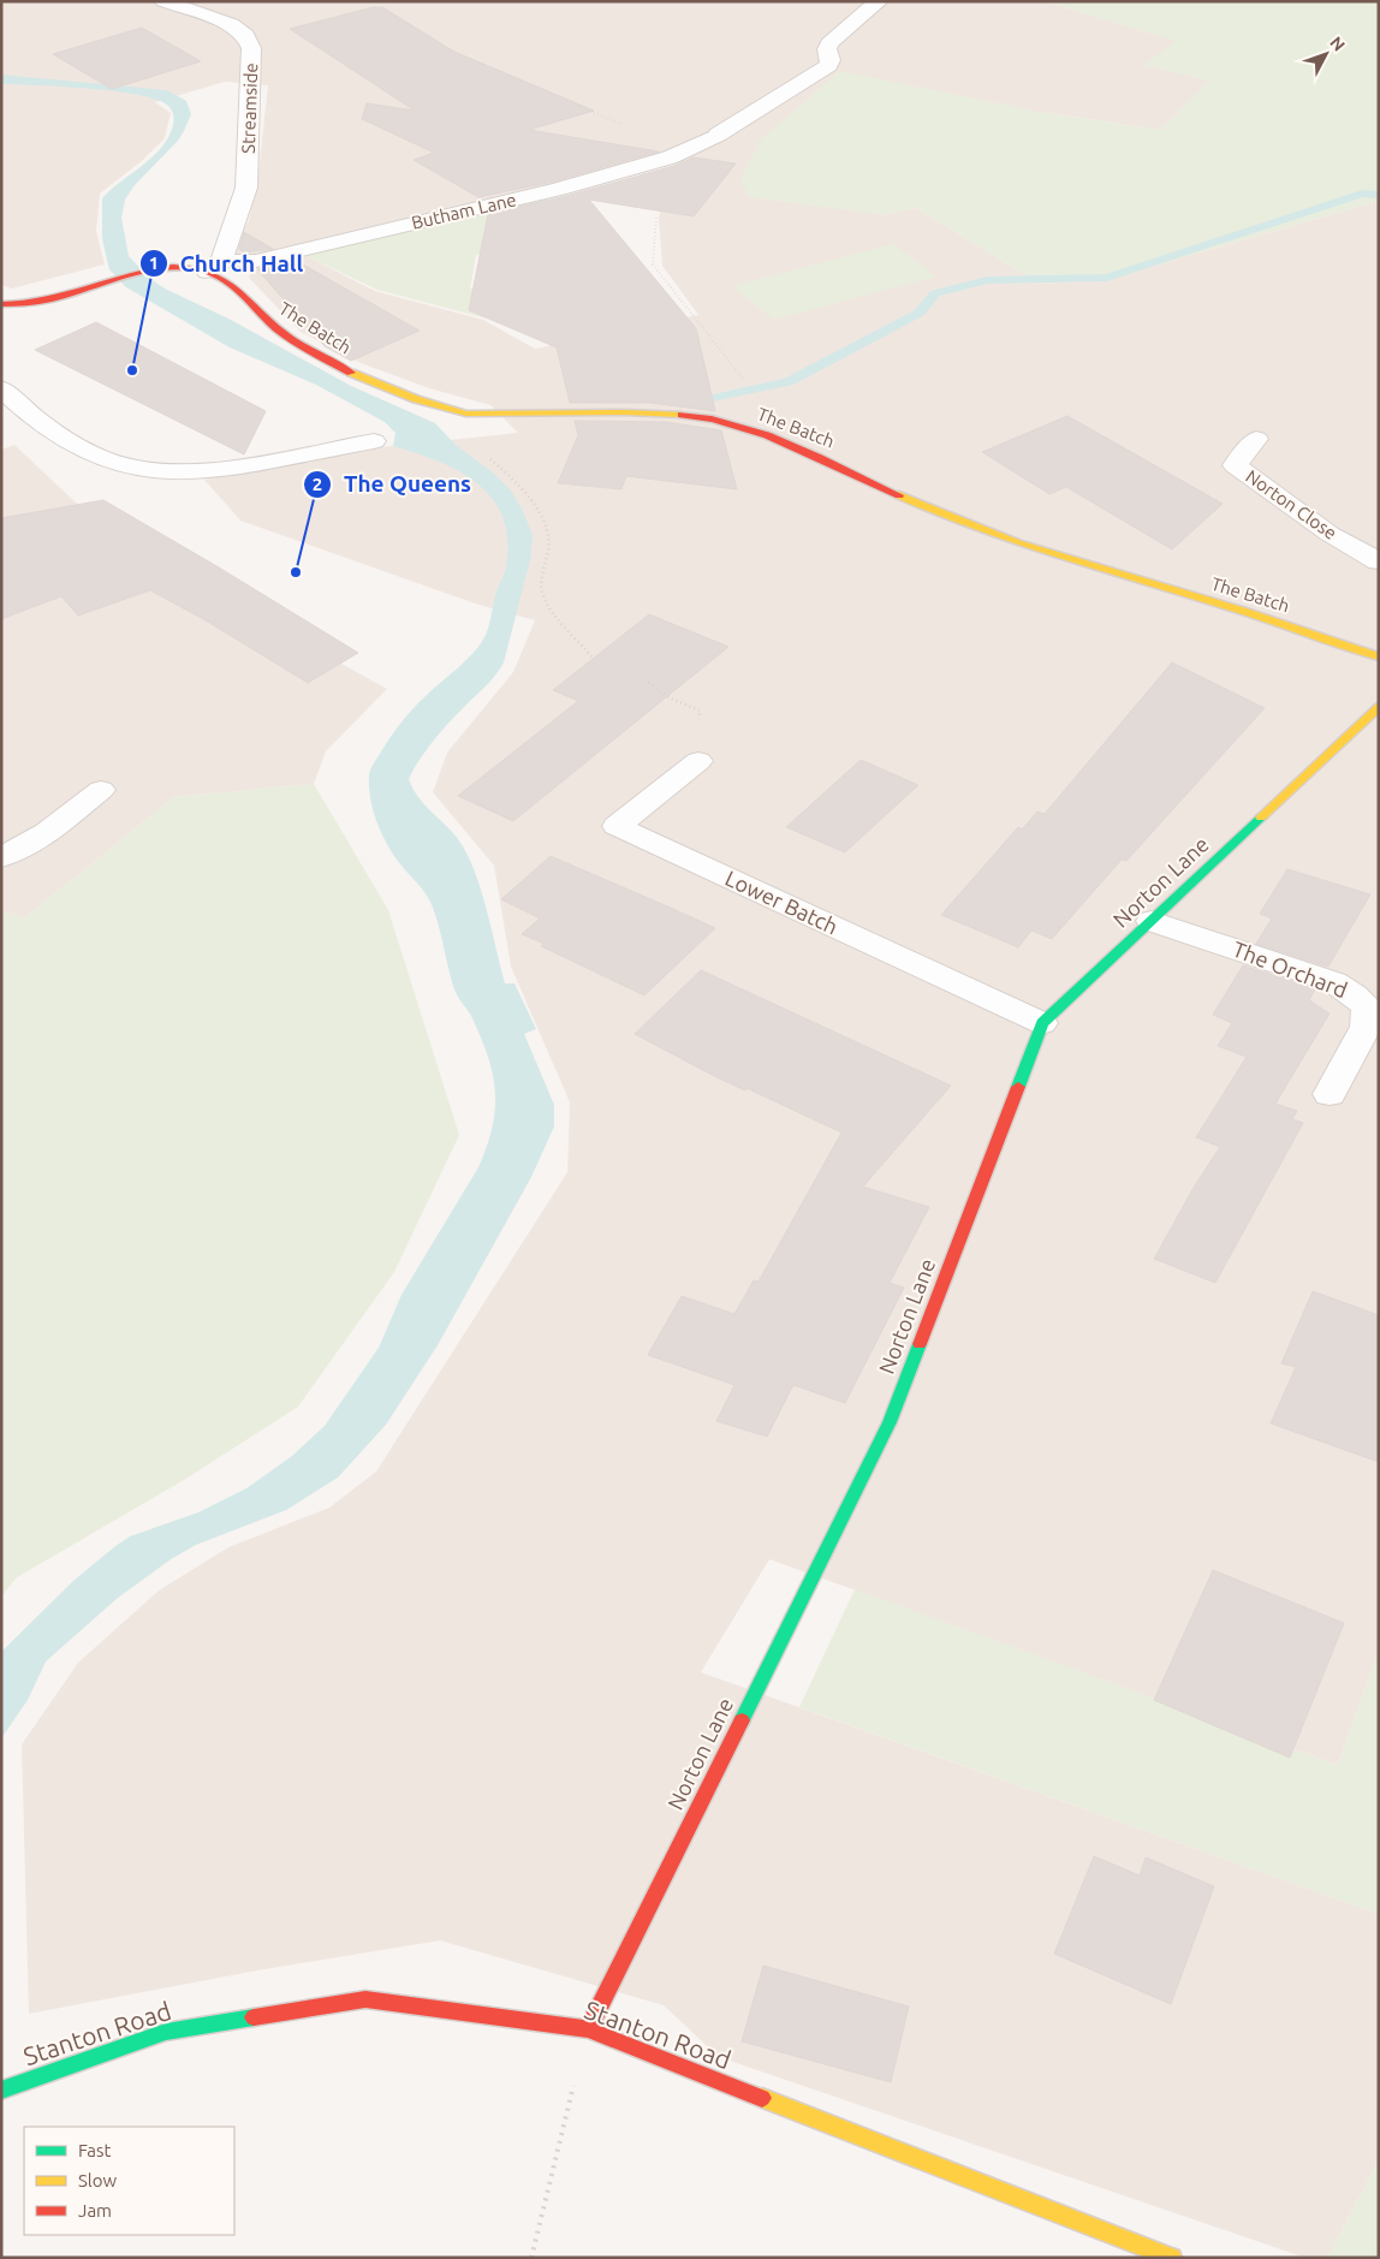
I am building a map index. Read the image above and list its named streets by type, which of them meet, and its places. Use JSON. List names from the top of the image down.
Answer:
{
  "streets": {
    "street": [
      "Streamside",
      "Butham Lane",
      "The Batch",
      "Norton Close",
      "Norton Lane",
      "Lower Batch",
      "The Orchard",
      "Stanton Road"
    ]
  },
  "crossings": [
    ["Streamside", "Butham Lane"],
    ["Streamside", "The Batch"],
    ["Butham Lane", "The Batch"],
    ["Norton Lane", "Lower Batch"],
    ["Norton Lane", "The Orchard"],
    ["Norton Lane", "Stanton Road"]
  ],
  "places": ["Church Hall", "The Queens"],
  "legend": ["Fast", "Slow", "Jam"],
  "north": "top right"
}
